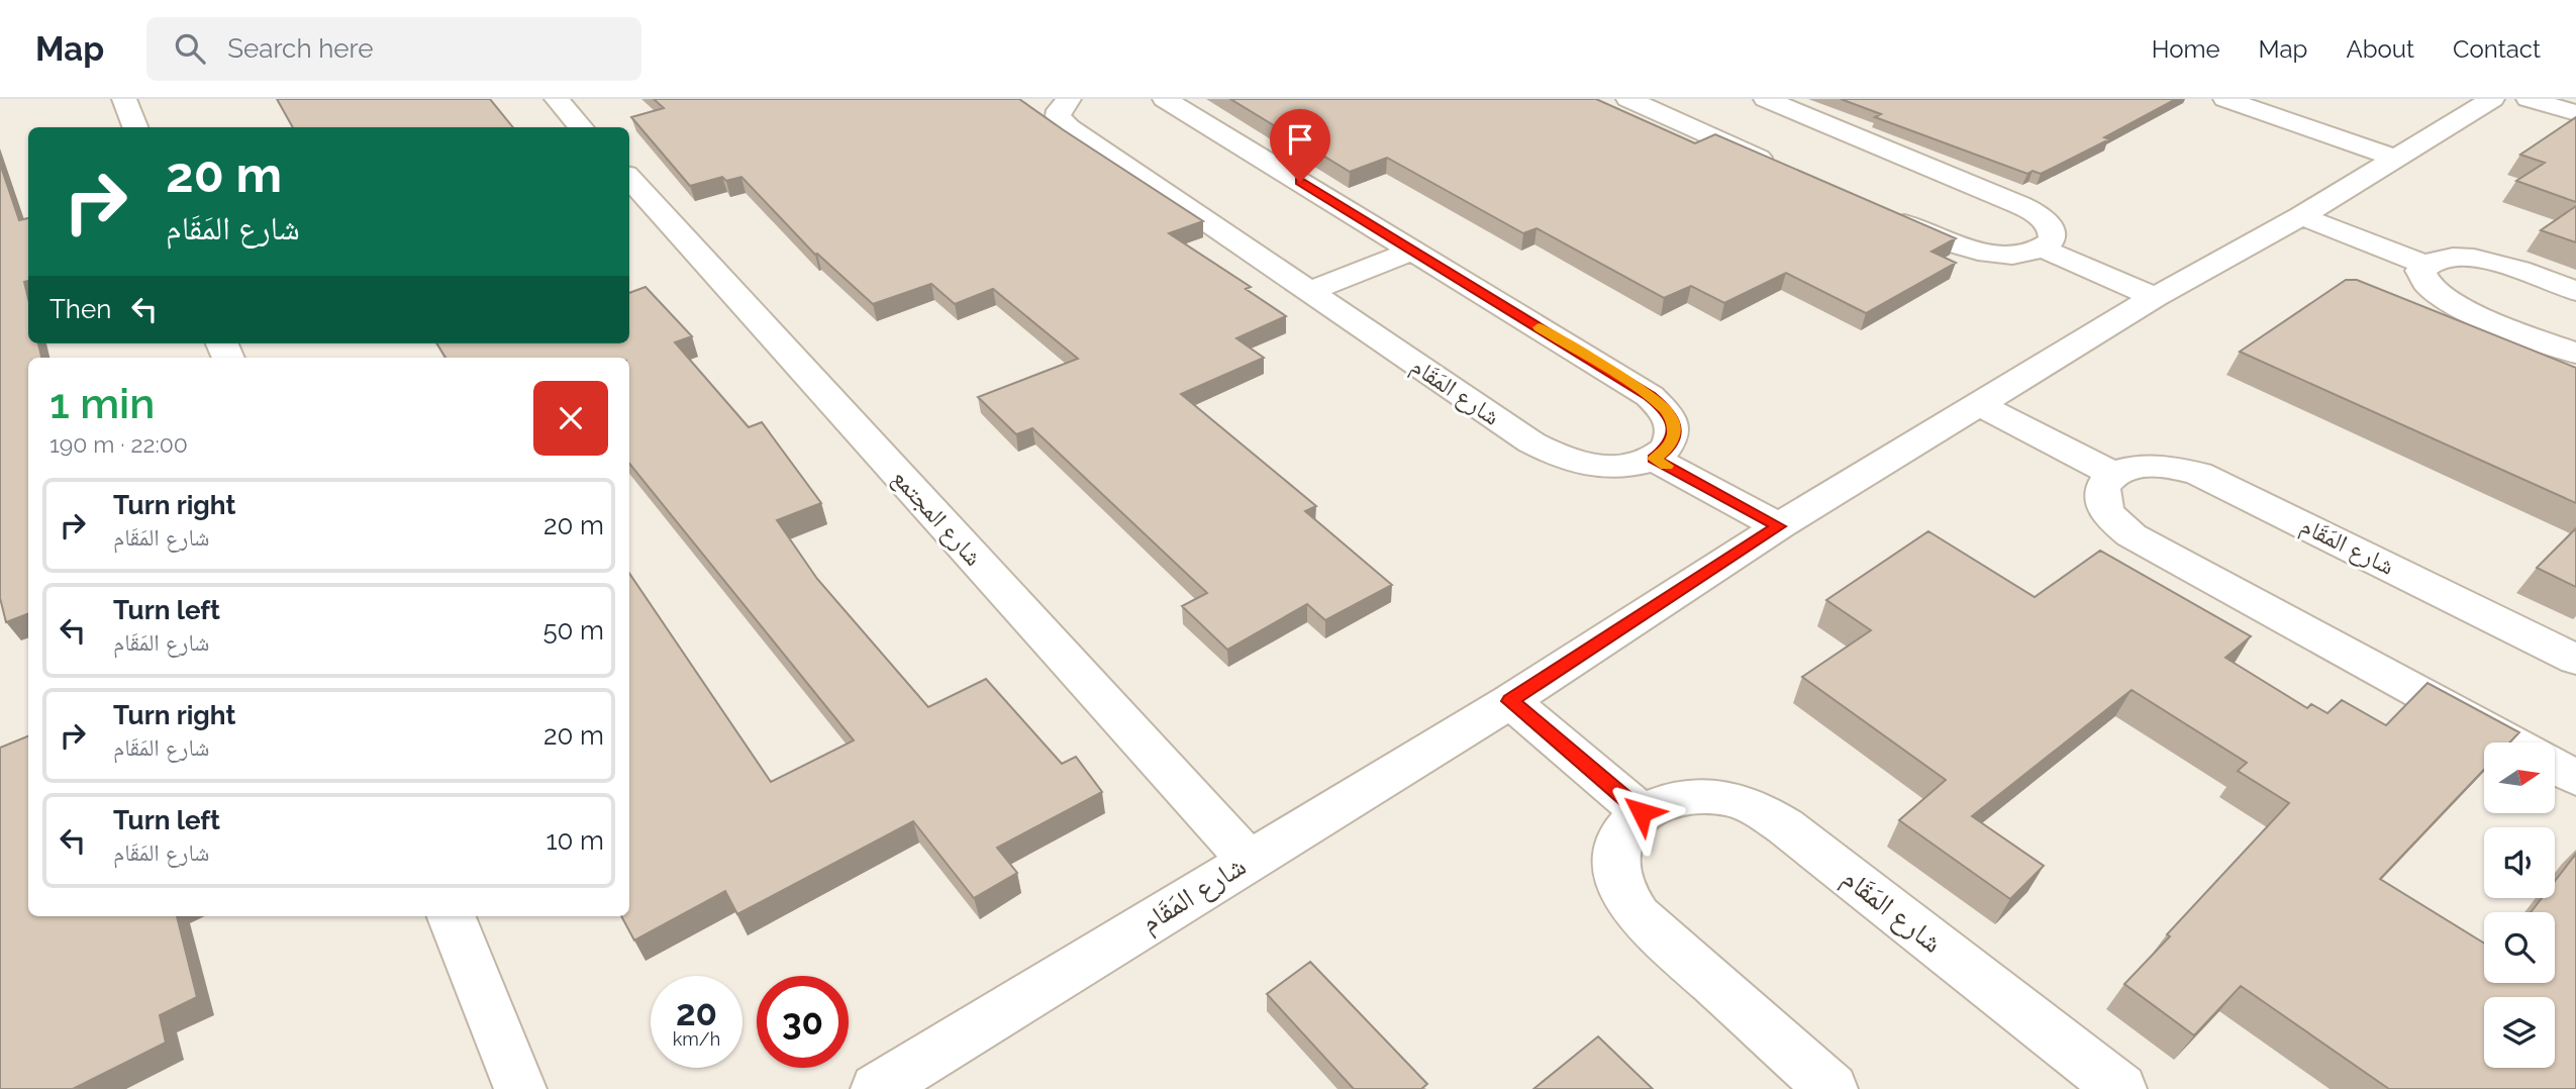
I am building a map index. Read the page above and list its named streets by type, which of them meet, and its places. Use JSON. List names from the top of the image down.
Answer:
{
  "streets": {
    "street": ["شارع المَقَام", "شارع المجتمع"]
  },
  "crossings": [
    ["شارع المَقَام", "شارع المجتمع"]
  ],
  "north": "right",
  "page": {
    "header": "Map",
    "search": "Search here",
    "nav": [
      "Home",
      "Map",
      "About",
      "Contact"
    ],
    "turn": ["20 m", "شارع المَقَام"],
    "then": "Then",
    "heading": ["1 min", "190 m · 22:00"],
    "list": [
      {
        "name": "Turn right",
        "note": "شارع المَقَام",
        "value": "20 m"
      },
      {
        "name": "Turn left",
        "note": "شارع المَقَام",
        "value": "50 m"
      },
      {
        "name": "Turn right",
        "note": "شارع المَقَام",
        "value": "20 m"
      },
      {
        "name": "Turn left",
        "note": "شارع المَقَام",
        "value": "10 m"
      }
    ],
    "speed": "20 km/h",
    "limit": "30"
  }
}
